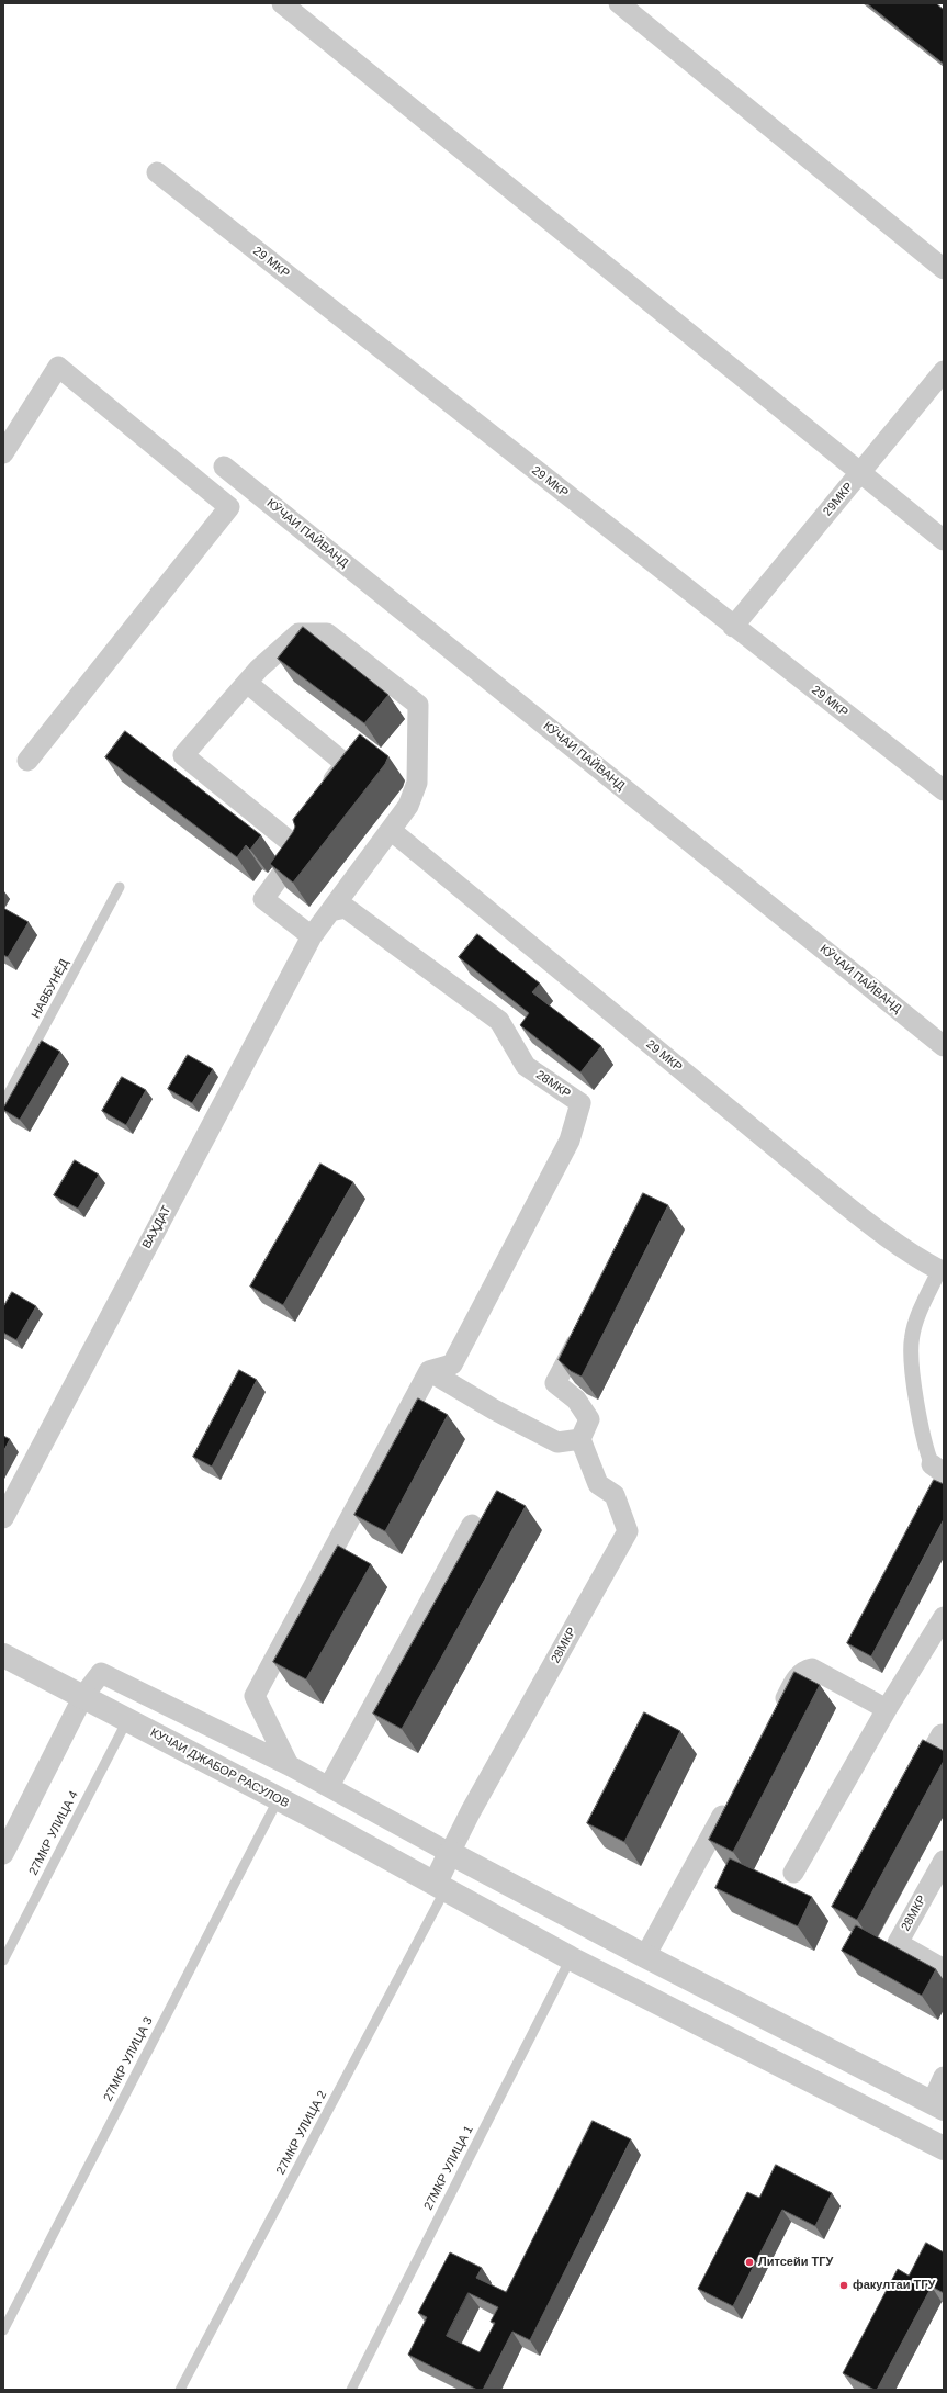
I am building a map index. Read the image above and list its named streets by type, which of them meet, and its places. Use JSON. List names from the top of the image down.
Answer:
{
  "streets": {
    "street": [
      "29 МКР",
      "29МКР",
      "КӮЧАИ ПАЙВАНД",
      "28МКР",
      "ВАҲДАТ",
      "КУЧАИ ДЖАБОР РАСУЛОВ"
    ],
    "lane": [
      "НАВБУНЁД",
      "27МКР УЛИЦА 4",
      "27МКР УЛИЦА 3",
      "27МКР УЛИЦА 2",
      "27МКР УЛИЦА 1"
    ]
  },
  "crossings": [
    ["29 МКР", "29МКР"],
    ["КУЧАИ ДЖАБОР РАСУЛОВ", "27МКР УЛИЦА 4"],
    ["КУЧАИ ДЖАБОР РАСУЛОВ", "27МКР УЛИЦА 3"],
    ["КУЧАИ ДЖАБОР РАСУЛОВ", "27МКР УЛИЦА 2"],
    ["КУЧАИ ДЖАБОР РАСУЛОВ", "27МКР УЛИЦА 1"]
  ],
  "places": ["Литсейи ТГУ", "факултаи ТГУ"]
}
